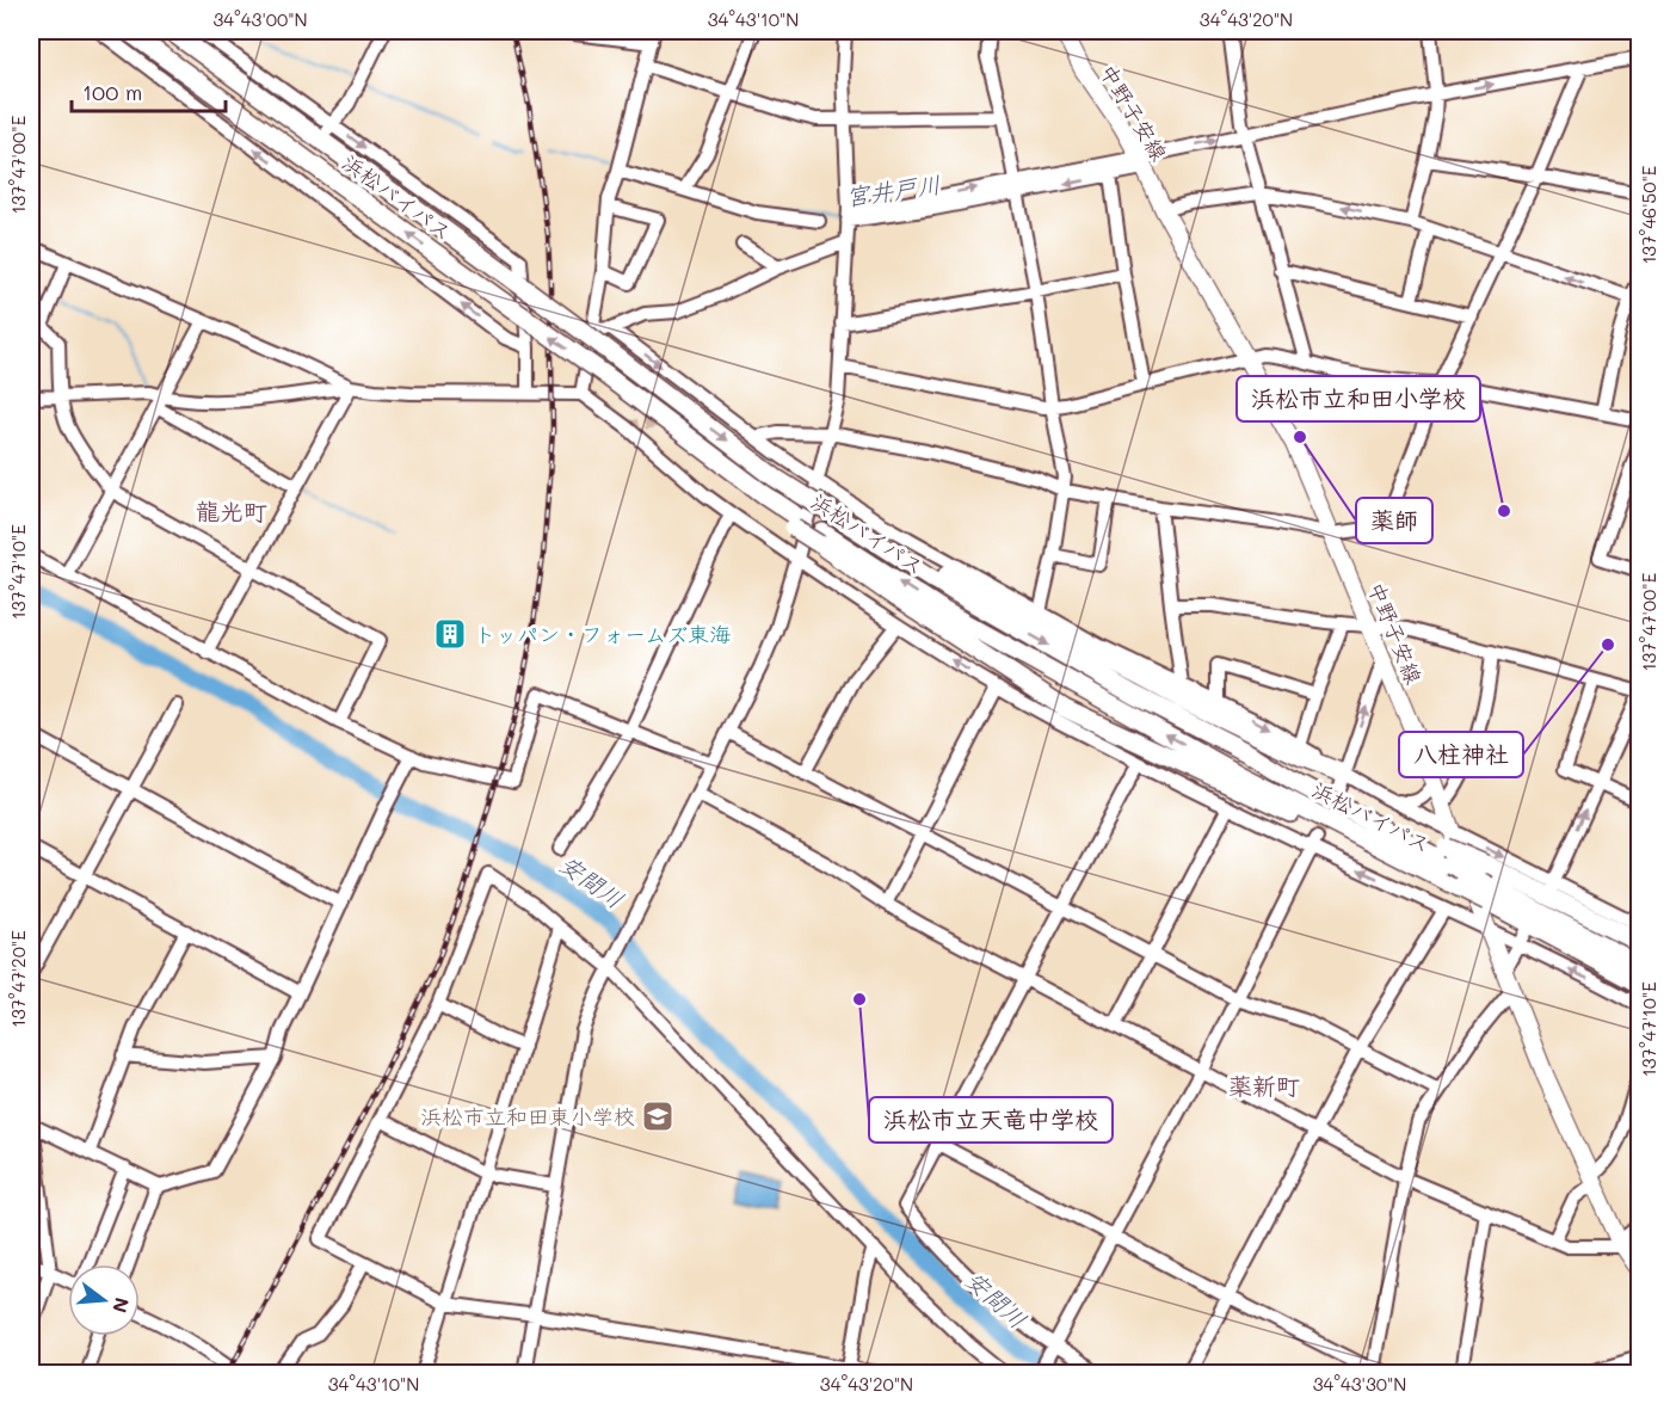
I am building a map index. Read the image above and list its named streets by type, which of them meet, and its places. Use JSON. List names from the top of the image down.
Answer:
{
  "streets": {
    "highway": ["浜松バイパス"],
    "main road": ["中野子安線"]
  },
  "crossings": [
    ["中野子安線", "浜松バイパス"]
  ],
  "districts": ["龍光町", "薬新町"],
  "water": ["宮井戸川", "安間川"],
  "places": {
    "other": [
      "薬師",
      "浜松市立和田小学校",
      "八柱神社",
      "浜松市立天竜中学校"
    ],
    "building": ["トッパン・フォームズ東海"],
    "school or university": ["浜松市立和田東小学校"]
  },
  "scale_bar": "100 m",
  "north": "right",
  "coordinates": [
    "34°43'00\"N",
    "34°43'10\"N",
    "34°43'20\"N",
    "137°47'00\"E",
    "137°46'50\"E",
    "137°47'10\"E",
    "137°47'20\"E",
    "34°43'30\"N"
  ]
}
